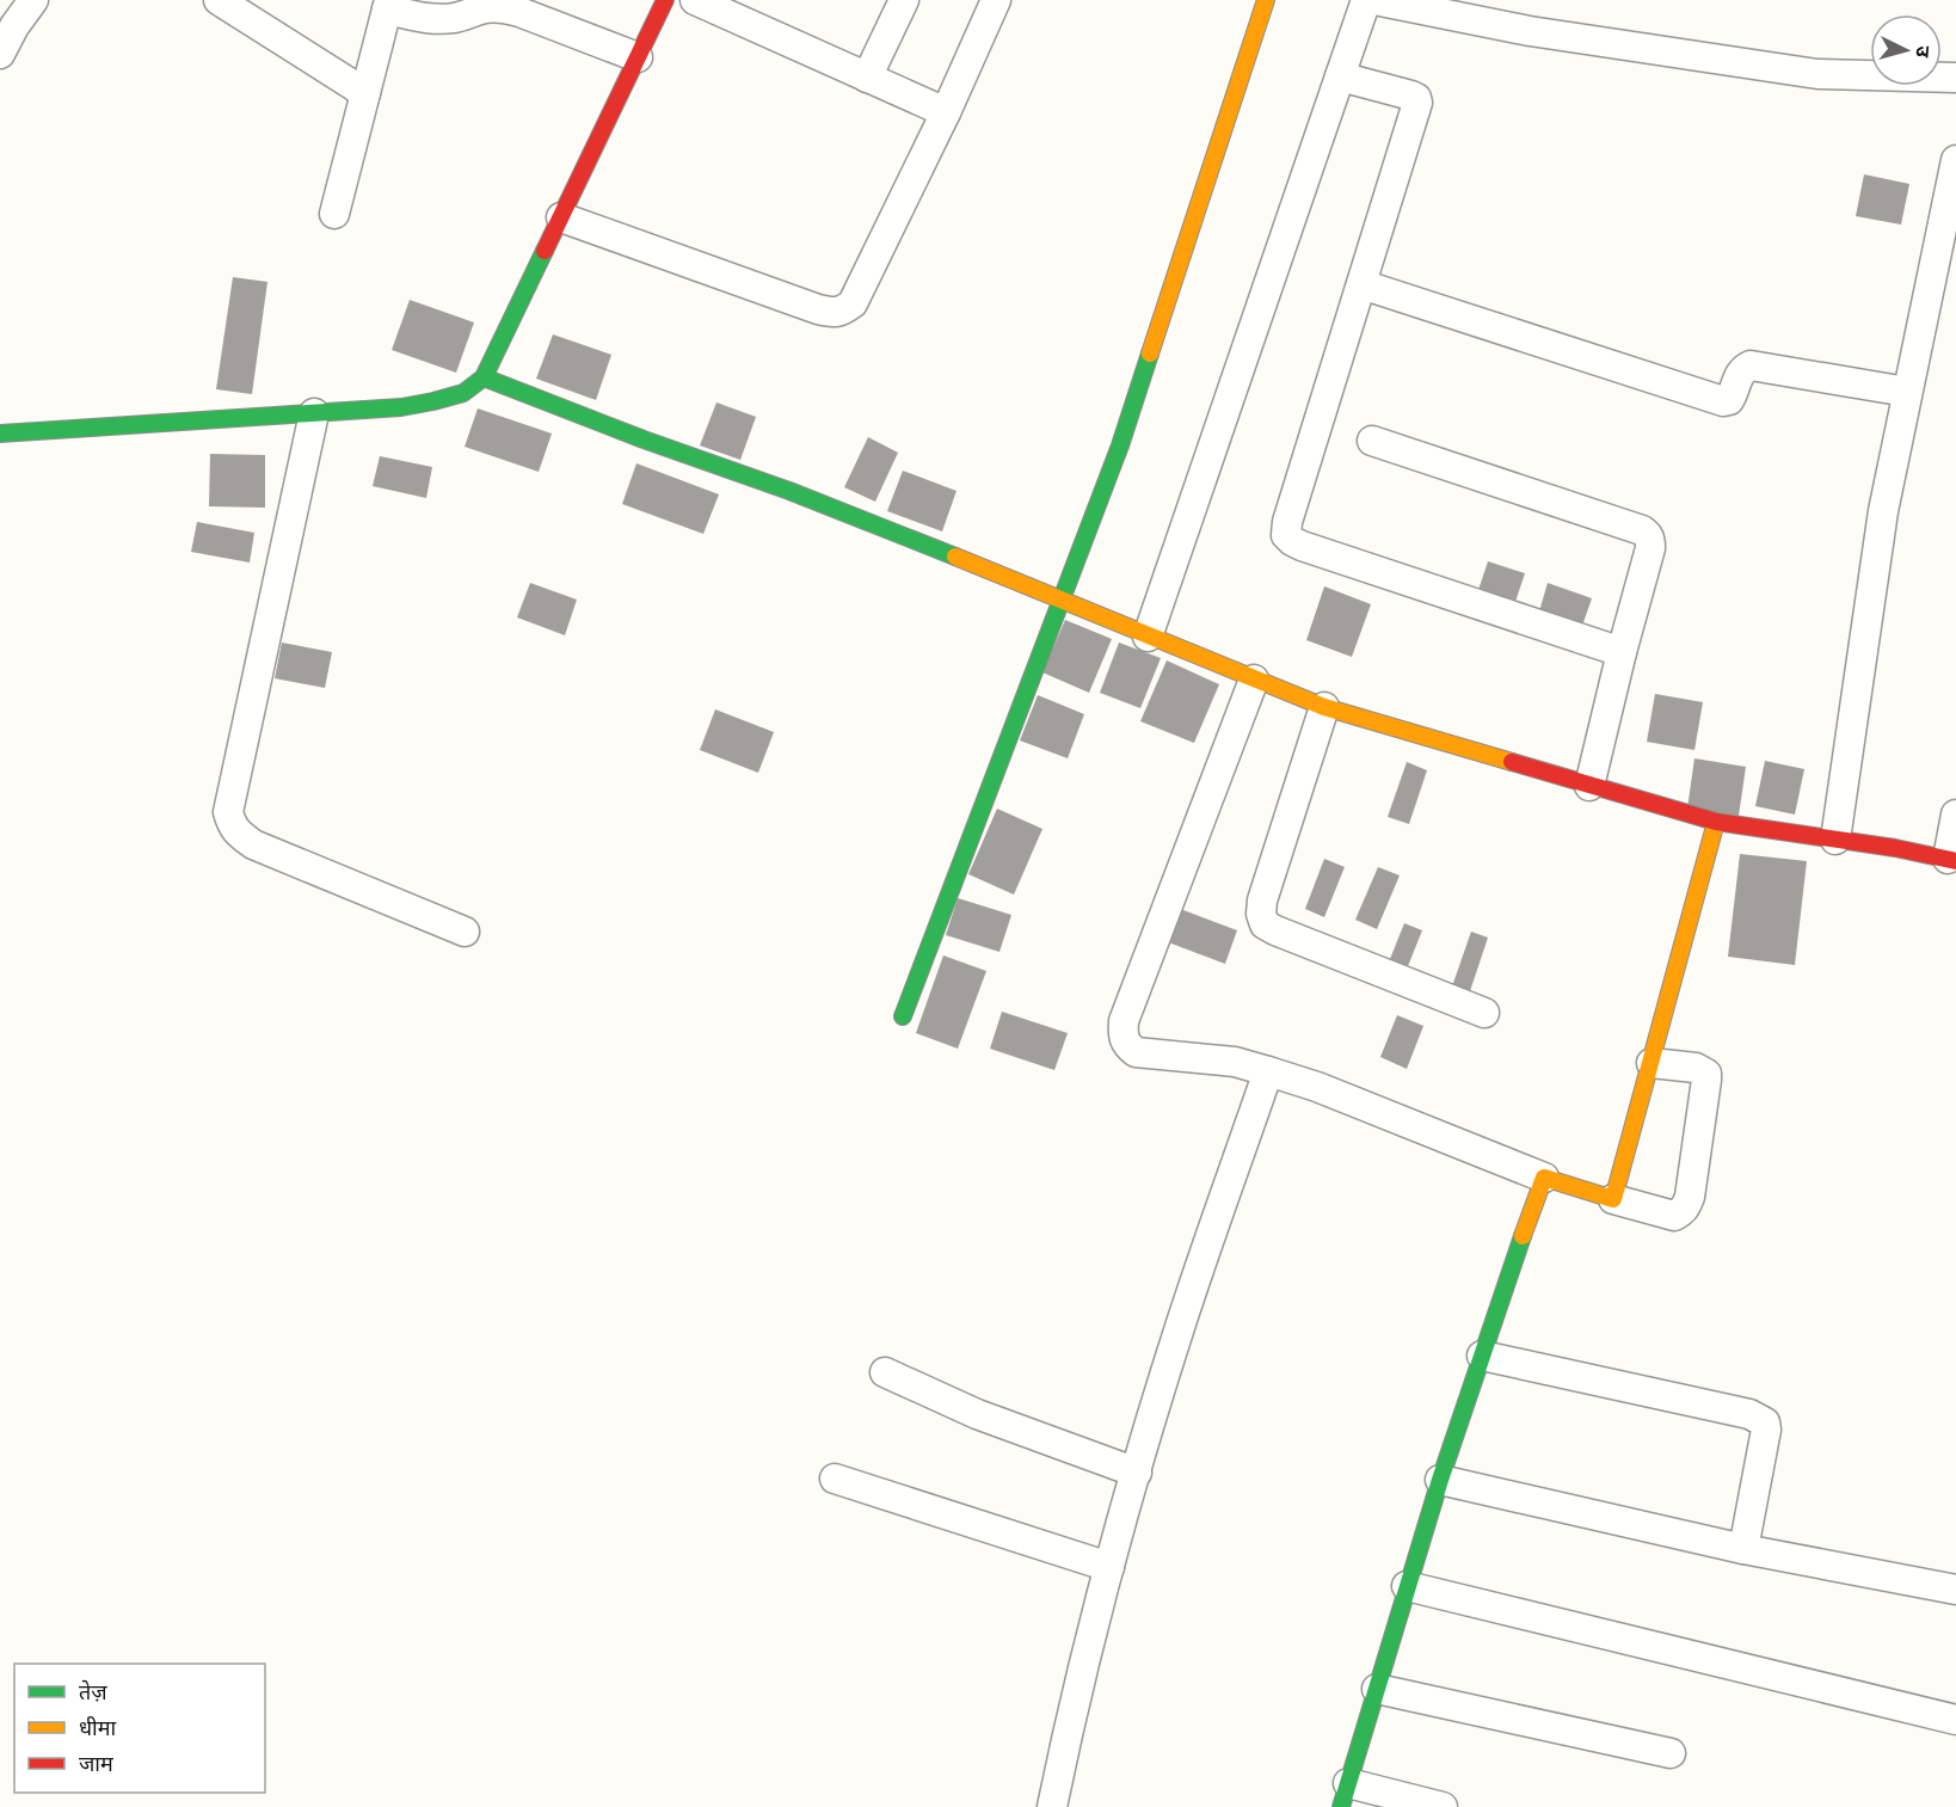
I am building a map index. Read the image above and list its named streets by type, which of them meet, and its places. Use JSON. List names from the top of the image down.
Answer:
{
  "legend": ["तेज़", "धीमा", "जाम"],
  "north": "right"
}
